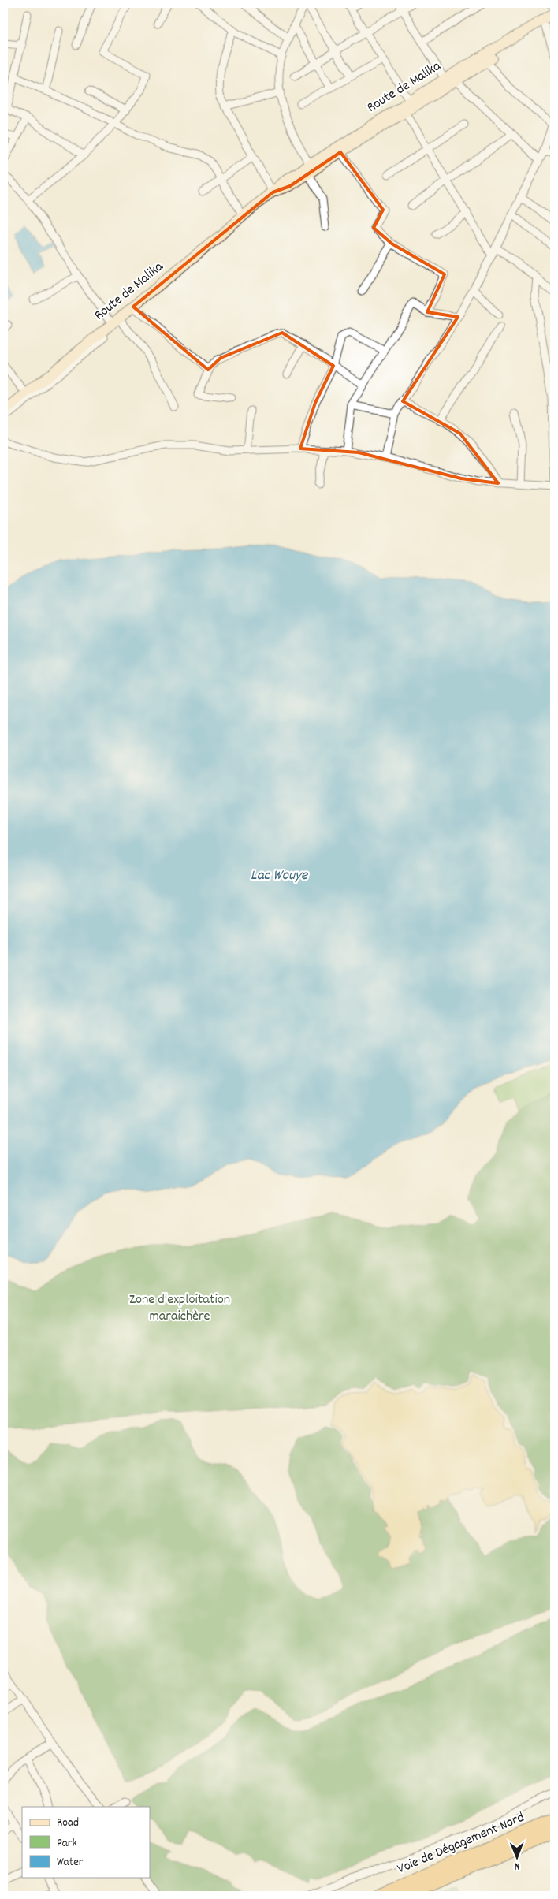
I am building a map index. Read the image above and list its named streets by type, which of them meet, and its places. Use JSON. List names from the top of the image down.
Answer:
{
  "streets": {
    "highway": ["Voie de Dégagement Nord"],
    "main road": ["Route de Malika"]
  },
  "water": ["Lac Wouye"],
  "parks": ["Zone d'exploitation maraichère"],
  "legend": ["Road", "Park", "Water"],
  "north": "bottom"
}
